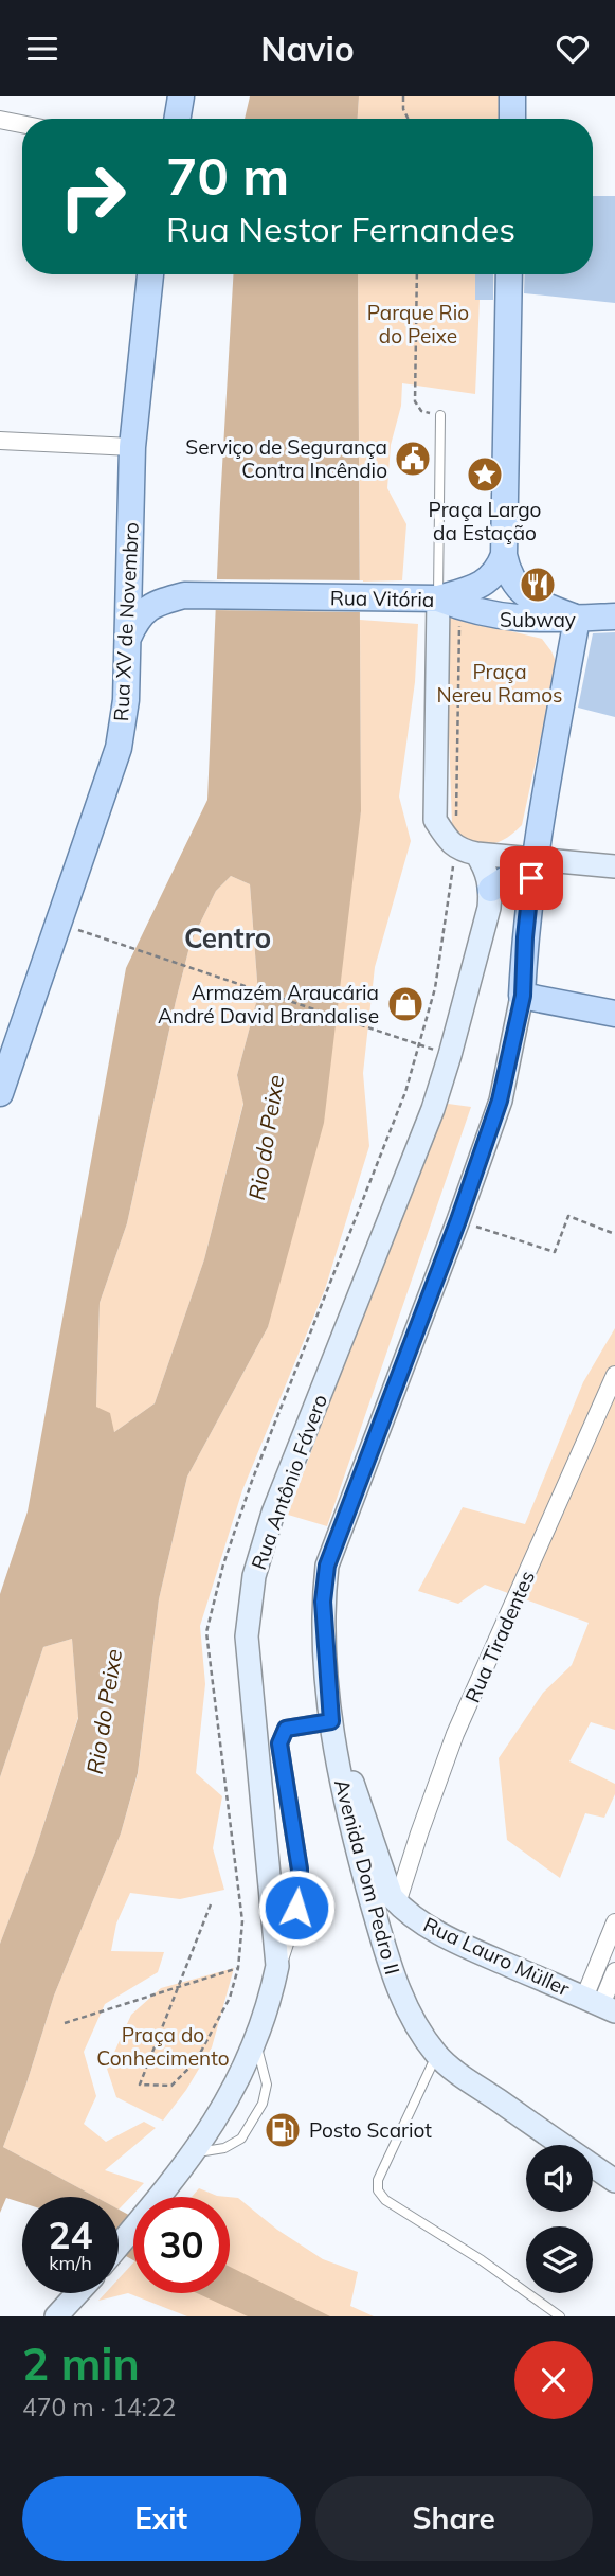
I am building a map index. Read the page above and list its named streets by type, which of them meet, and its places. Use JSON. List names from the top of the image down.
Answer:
{
  "streets": {
    "main road": [
      "Rua Vitória",
      "Rua XV de Novembro",
      "Rua Antônio Fávero",
      "Avenida Dom Pedro II",
      "Rua Lauro Müller"
    ],
    "street": ["Rua Tiradentes"]
  },
  "crossings": [
    ["Rua Vitória", "Rua XV de Novembro"],
    ["Rua Vitória", "Avenida Dom Pedro II"],
    ["Rua Tiradentes", "Rua Lauro Müller"],
    ["Avenida Dom Pedro II", "Rua Lauro Müller"]
  ],
  "districts": ["Centro"],
  "water": ["Rio do Peixe"],
  "parks": ["Parque Rio do Peixe", "Praça Nereu Ramos", "Praça do Conhecimento"],
  "places": {
    "public building": ["Serviço de Segurança Contra Incêndio"],
    "place": ["Praça Largo da Estação"],
    "restaurant": ["Subway"],
    "shop": ["Armazém Araucária André David Brandalise"],
    "fuel station": ["Posto Scariot"]
  },
  "page": {
    "header": "Navio",
    "turn": ["70 m", "Rua Nestor Fernandes"],
    "speed": "24 km/h",
    "limit": "30",
    "heading": ["2 min", "470 m · 14:22"],
    "buttons": ["Exit", "Share"]
  }
}
